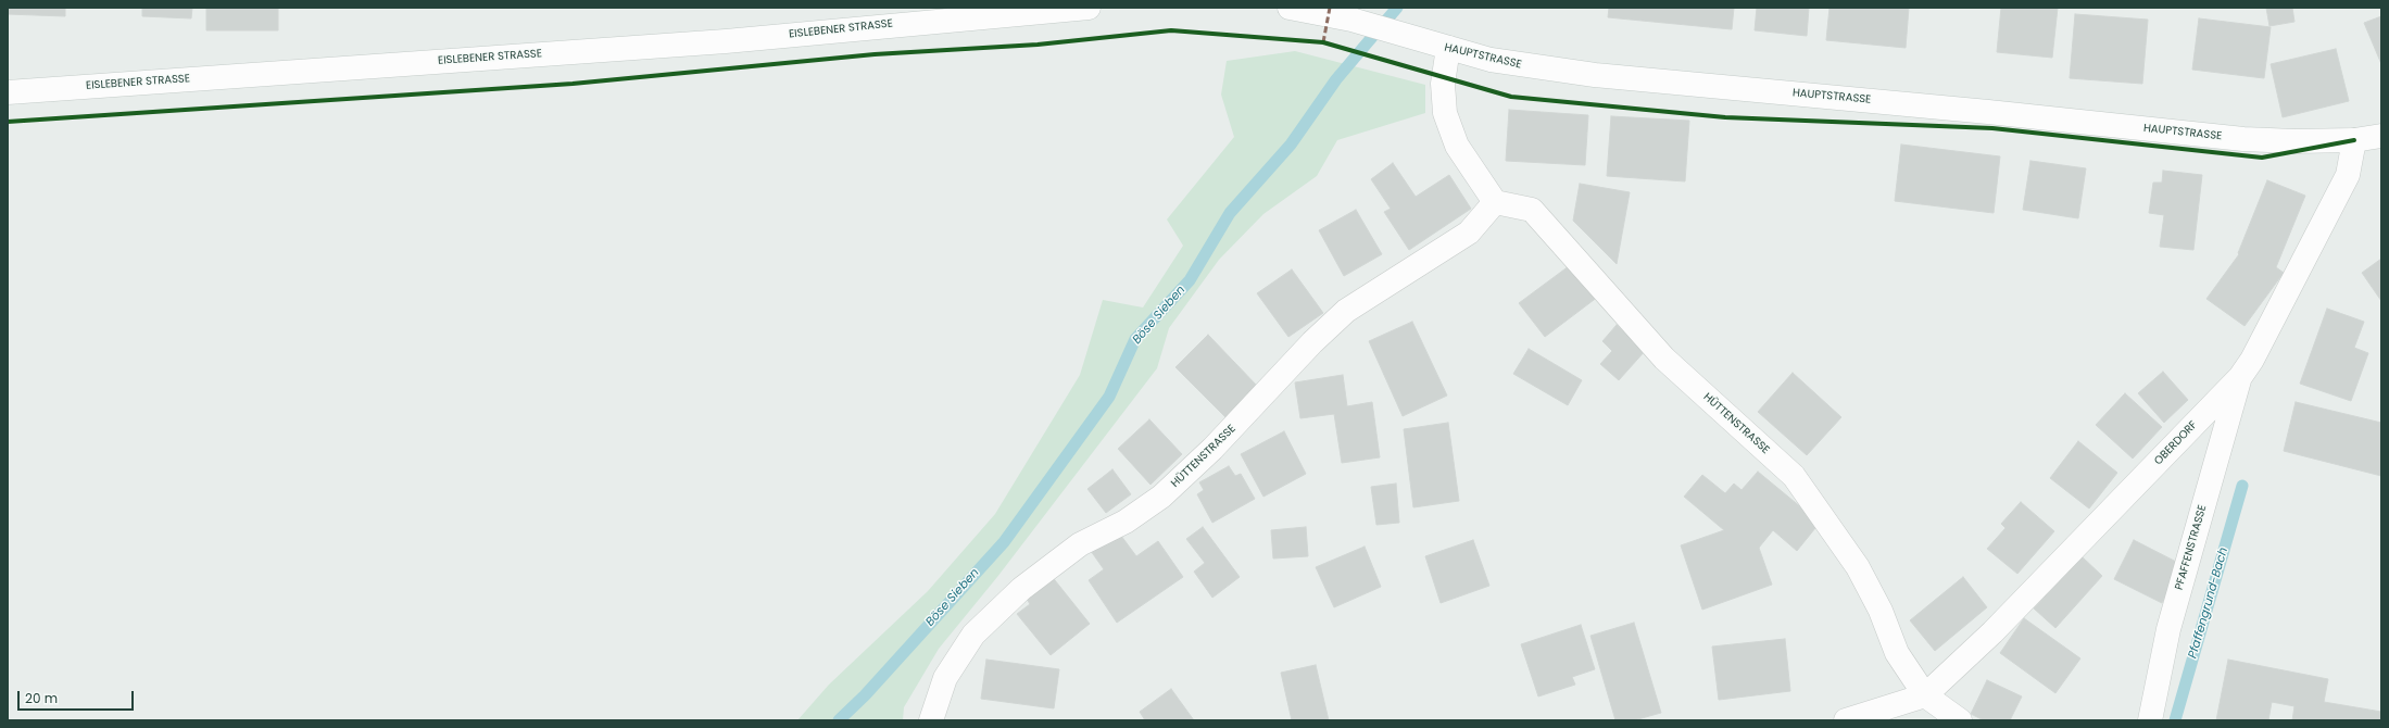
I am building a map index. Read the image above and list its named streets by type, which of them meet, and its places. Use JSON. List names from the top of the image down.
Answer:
{
  "streets": {
    "street": [
      "EISLEBENER STRASSE",
      "HAUPTSTRASSE",
      "HÜTTENSTRASSE",
      "OBERDORF",
      "PFAFFENSTRASSE"
    ]
  },
  "crossings": [
    ["HAUPTSTRASSE", "OBERDORF"],
    ["HÜTTENSTRASSE", "OBERDORF"],
    ["OBERDORF", "PFAFFENSTRASSE"]
  ],
  "water": ["Böse Sieben", "Pfaffengrund-Bach"],
  "scale_bar": "20 m"
}
